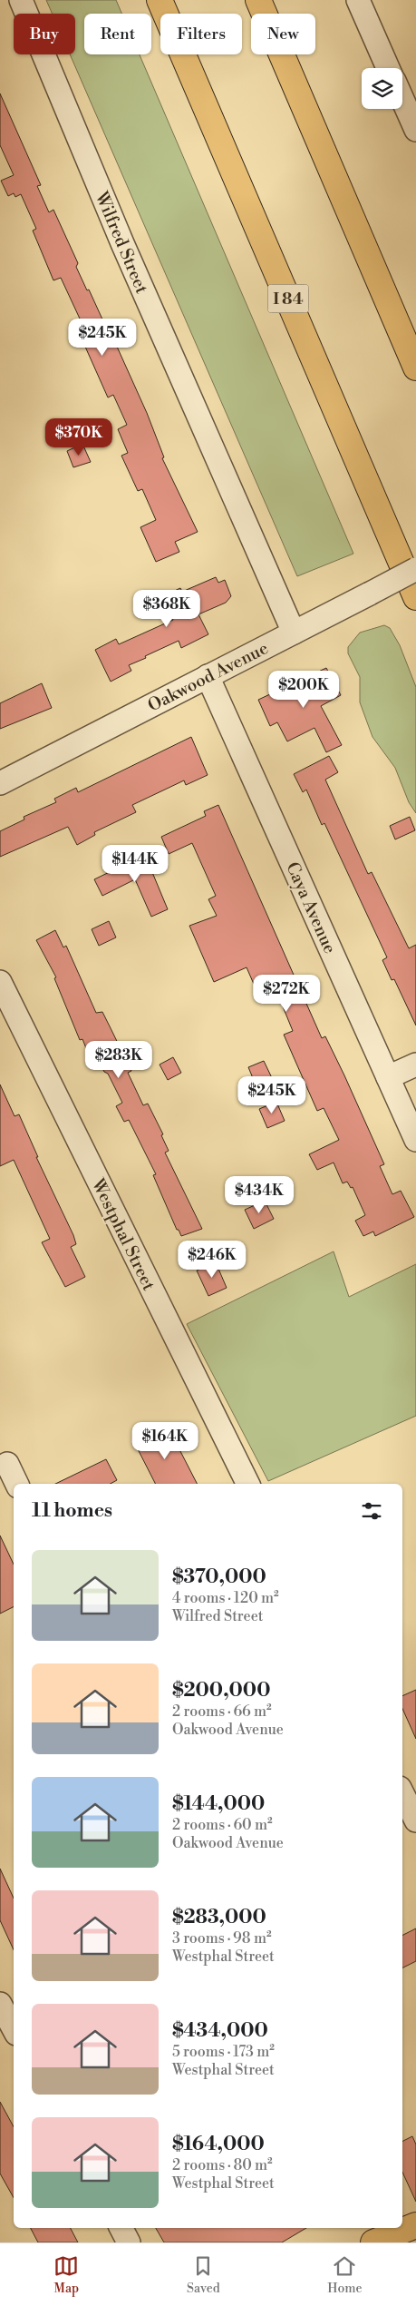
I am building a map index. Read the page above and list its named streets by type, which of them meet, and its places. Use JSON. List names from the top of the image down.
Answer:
{
  "streets": {
    "main road": ["I 84"],
    "street": [
      "Wilfred Street",
      "Oakwood Avenue",
      "Caya Avenue",
      "Westphal Street"
    ]
  },
  "crossings": [
    ["Wilfred Street", "Oakwood Avenue"],
    ["Oakwood Avenue", "Caya Avenue"]
  ],
  "page": {
    "chip": [
      "Buy",
      "Rent",
      "Filters",
      "New"
    ],
    "price": [
      "$245K",
      "$370K",
      "$368K",
      "$200K",
      "$144K",
      "$272K",
      "$283K",
      "$245K",
      "$434K",
      "$246K",
      "$164K"
    ],
    "heading": "11 homes",
    "list": [
      {
        "name": "$370,000",
        "note": "4 rooms · 120 m² · Wilfred Street"
      },
      {
        "name": "$200,000",
        "note": "2 rooms · 66 m² · Oakwood Avenue"
      },
      {
        "name": "$144,000",
        "note": "2 rooms · 60 m² · Oakwood Avenue"
      },
      {
        "name": "$283,000",
        "note": "3 rooms · 98 m² · Westphal Street"
      },
      {
        "name": "$434,000",
        "note": "5 rooms · 173 m² · Westphal Street"
      },
      {
        "name": "$164,000",
        "note": "2 rooms · 80 m² · Westphal Street"
      }
    ],
    "tabs": ["Map", "Saved", "Home"]
  }
}
